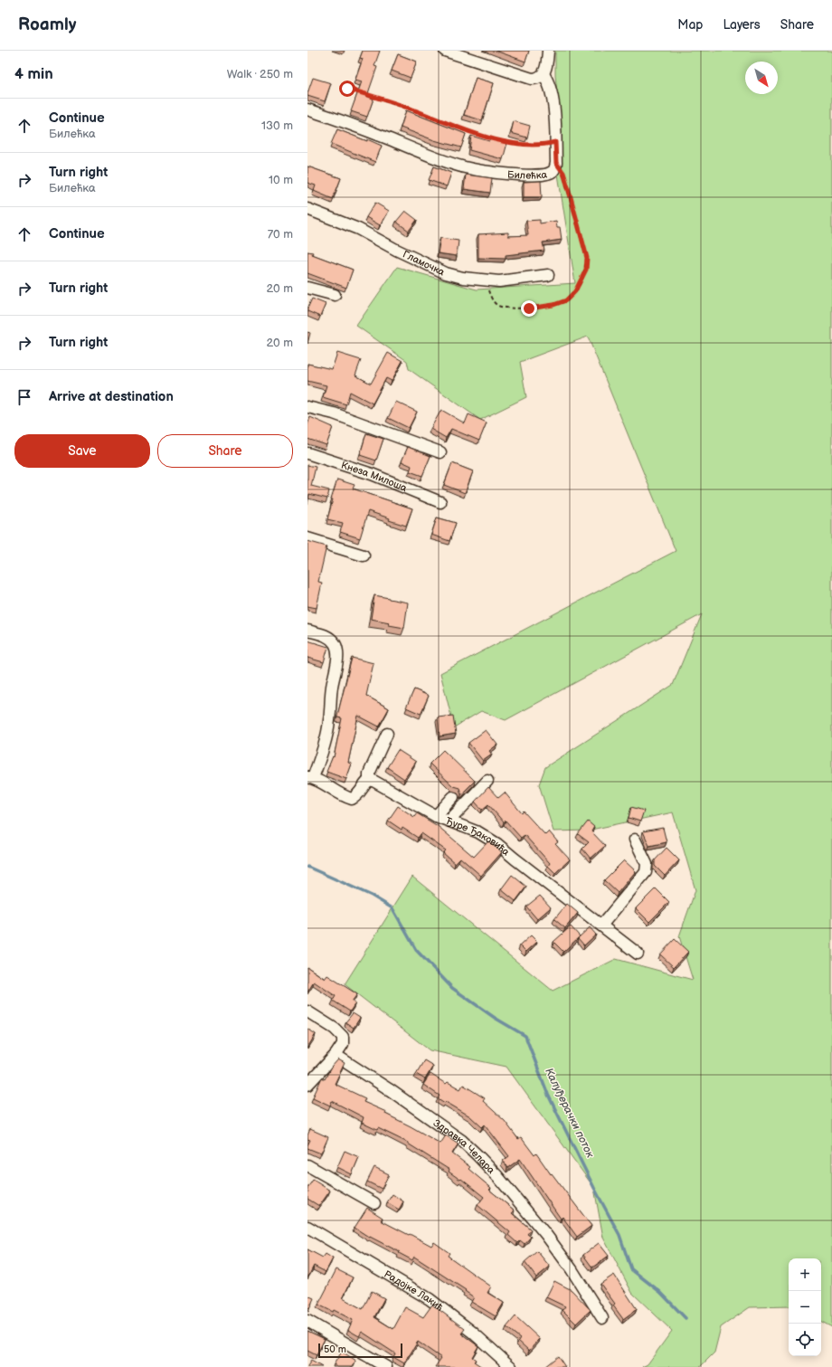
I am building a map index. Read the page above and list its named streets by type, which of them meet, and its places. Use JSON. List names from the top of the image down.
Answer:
{
  "streets": {
    "street": [
      "Билећка",
      "Гламочка",
      "Кнеза Милоша",
      "Ђуре Ђаковића",
      "Здравка Челара",
      "Радојке Лакић"
    ]
  },
  "water": ["Калуђерачки поток"],
  "scale_bar": "50 m",
  "north": "bottom right",
  "page": {
    "header": "Roamly",
    "nav": ["Map", "Layers", "Share"],
    "heading": ["4 min", "Walk · 250 m"],
    "list": [
      ["Continue", "Билећка", "130 m"],
      ["Turn right", "Билећка", "10 m"],
      ["Continue", "70 m"],
      ["Turn right", "20 m"],
      ["Turn right", "20 m"],
      "Arrive at destination"
    ],
    "buttons": ["Save", "Share"],
    "map_buttons": ["+", "−"],
    "scale": "50 m"
  }
}
